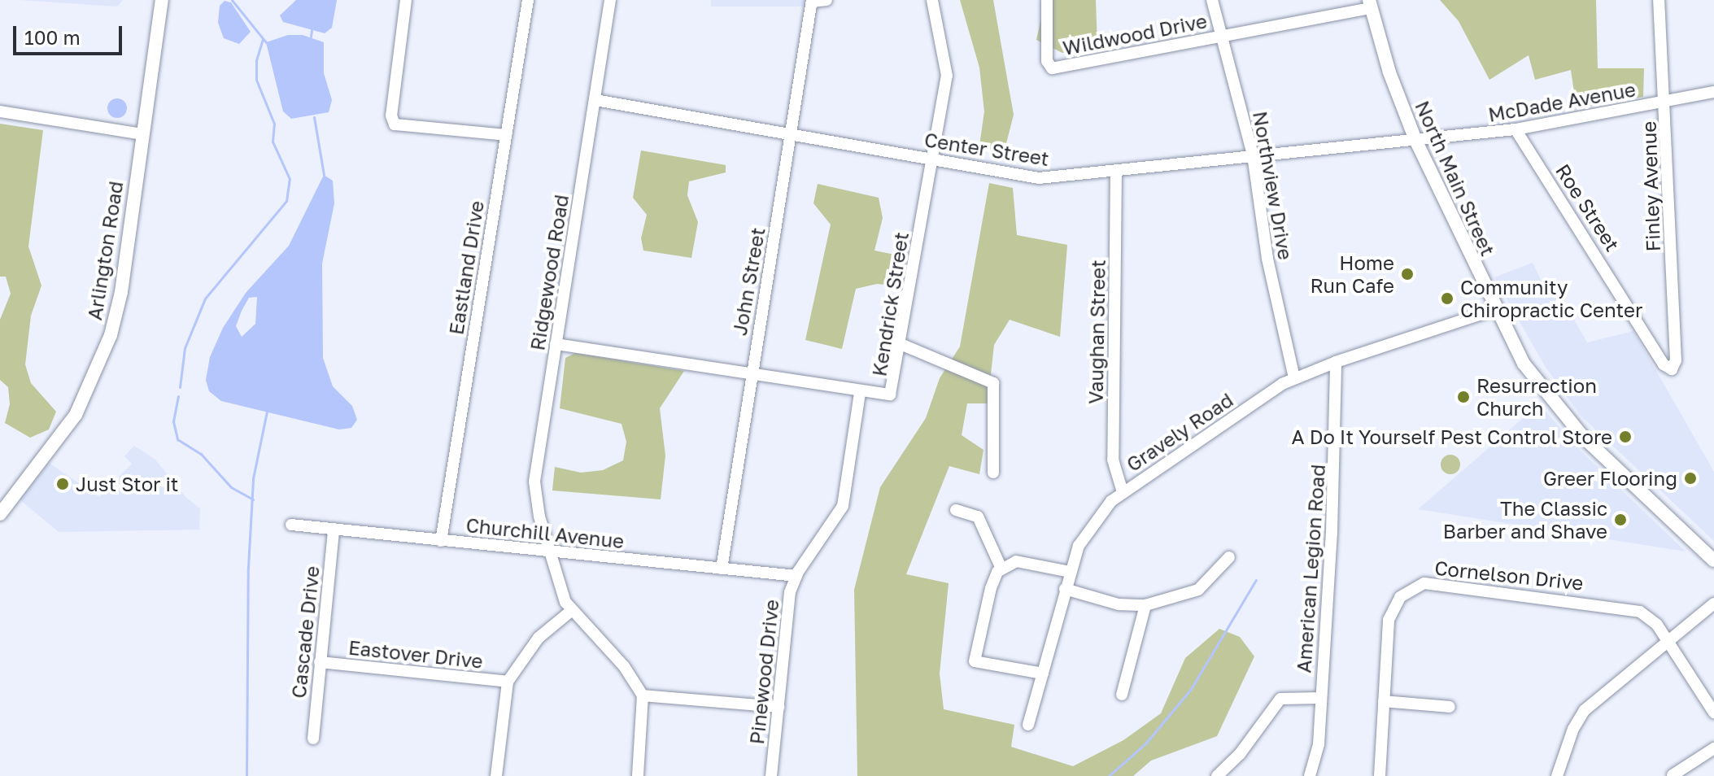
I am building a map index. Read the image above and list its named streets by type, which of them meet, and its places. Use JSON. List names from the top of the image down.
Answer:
{
  "streets": {
    "main road": ["North Main Street", "Arlington Road"],
    "street": [
      "Wildwood Drive",
      "McDade Avenue",
      "Center Street",
      "Northview Drive",
      "Finley Avenue",
      "Roe Street",
      "Eastland Drive",
      "Ridgewood Road",
      "John Street",
      "Kendrick Street",
      "Vaughan Street",
      "Gravely Road",
      "Churchill Avenue",
      "American Legion Road",
      "Cornelson Drive",
      "Cascade Drive",
      "Eastover Drive",
      "Pinewood Drive"
    ]
  },
  "crossings": [
    ["Wildwood Drive", "North Main Street"],
    ["Wildwood Drive", "Northview Drive"],
    ["McDade Avenue", "Center Street"],
    ["McDade Avenue", "North Main Street"],
    ["McDade Avenue", "Finley Avenue"],
    ["McDade Avenue", "Roe Street"],
    ["Center Street", "North Main Street"],
    ["Center Street", "Northview Drive"],
    ["Center Street", "Ridgewood Road"],
    ["Center Street", "John Street"],
    ["Center Street", "Kendrick Street"],
    ["Center Street", "Vaughan Street"],
    ["North Main Street", "Gravely Road"],
    ["Northview Drive", "Gravely Road"],
    ["Finley Avenue", "Roe Street"],
    ["Eastland Drive", "Churchill Avenue"],
    ["Ridgewood Road", "Kendrick Street"],
    ["Ridgewood Road", "Churchill Avenue"],
    ["John Street", "Kendrick Street"],
    ["John Street", "Churchill Avenue"],
    ["Kendrick Street", "Pinewood Drive"],
    ["Vaughan Street", "Gravely Road"],
    ["Gravely Road", "American Legion Road"],
    ["Churchill Avenue", "Cascade Drive"],
    ["Churchill Avenue", "Pinewood Drive"],
    ["Cascade Drive", "Eastover Drive"]
  ],
  "places": [
    "Home Run Cafe",
    "Community Chiropractic Center",
    "Resurrection Church",
    "A Do It Yourself Pest Control Store",
    "Greer Flooring",
    "Just Stor it",
    "The Classic Barber and Shave"
  ],
  "scale_bar": "100 m"
}
